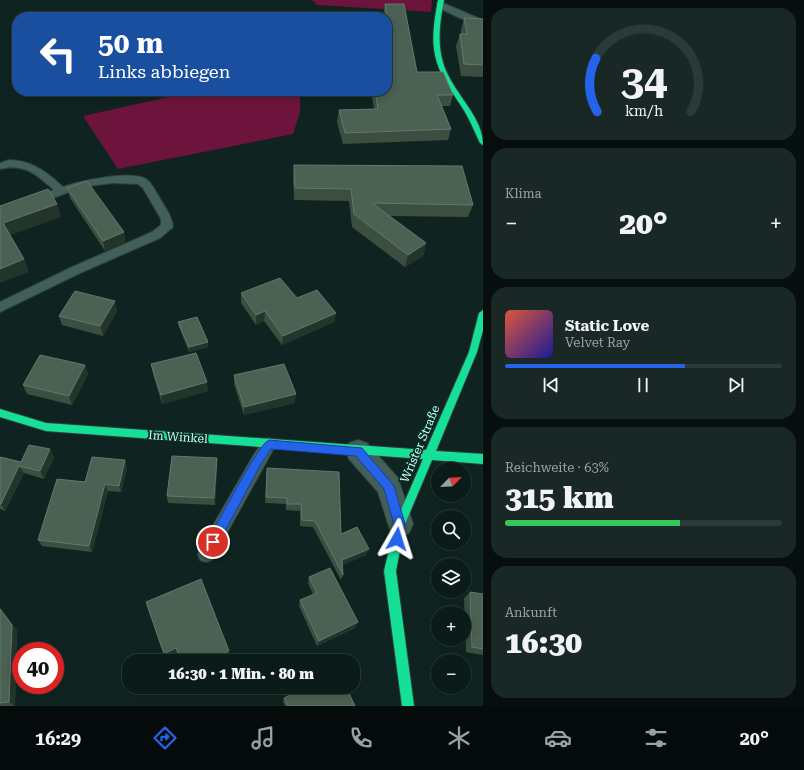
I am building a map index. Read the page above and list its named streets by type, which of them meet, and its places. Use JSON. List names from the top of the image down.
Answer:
{
  "streets": {
    "street": ["Im Winkel", "Wrister Straße"]
  },
  "crossings": [
    ["Im Winkel", "Wrister Straße"]
  ],
  "north": "top right",
  "page": {
    "turn": ["50 m", "Links abbiegen"],
    "tile": [
      "Klima",
      ["Reichweite · 63%", "315 km"],
      ["Ankunft", "16:30"]
    ],
    "heat": ["−", "20°", "+"],
    "song": ["Static Love", "Velvet Ray"],
    "map_buttons": ["+", "−"],
    "limit": "40",
    "trip": "16:30 · 1 Min. · 80 m",
    "tabs": ["16:29", "20°"],
    "gauge": ["34", "km/h"]
  }
}
